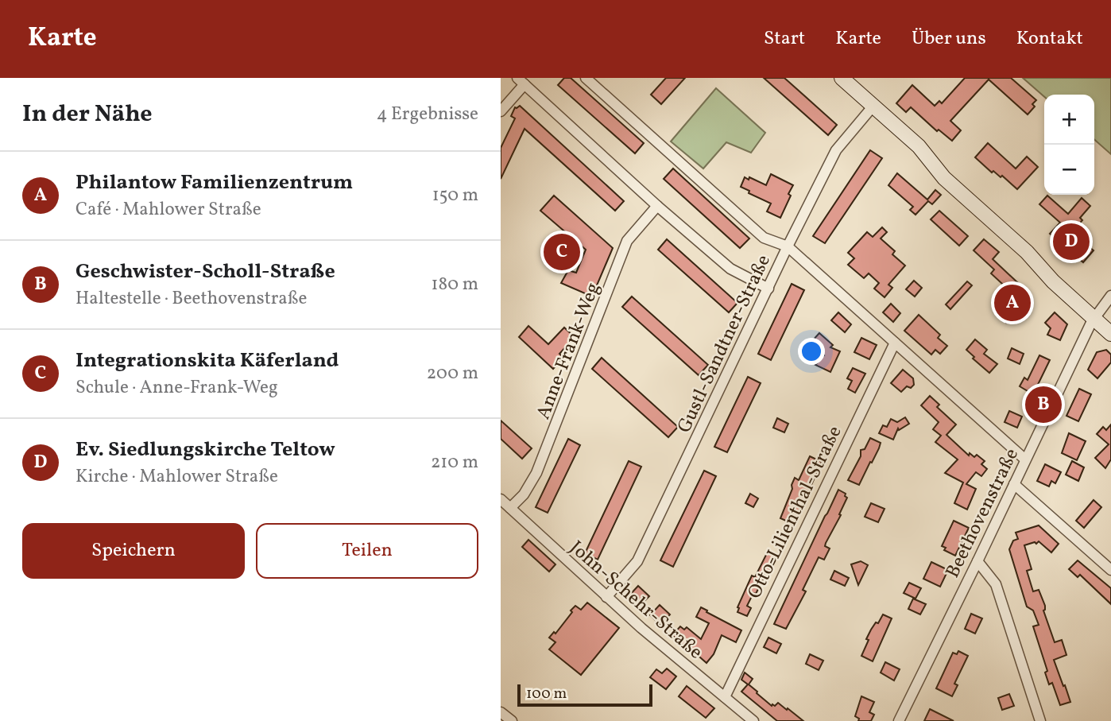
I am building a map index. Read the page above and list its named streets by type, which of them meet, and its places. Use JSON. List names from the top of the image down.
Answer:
{
  "streets": {
    "street": [
      "Gustl-Sandtner-Straße",
      "Anne-Frank-Weg",
      "Otto-Lilienthal-Straße",
      "Beethovenstraße",
      "John-Schehr-Straße"
    ]
  },
  "crossings": [
    ["Gustl-Sandtner-Straße", "John-Schehr-Straße"],
    ["Anne-Frank-Weg", "John-Schehr-Straße"],
    ["Otto-Lilienthal-Straße", "John-Schehr-Straße"]
  ],
  "scale_bar": "100 m",
  "page": {
    "header": "Karte",
    "nav": [
      "Start",
      "Karte",
      "Über uns",
      "Kontakt"
    ],
    "heading": ["In der Nähe", "4 Ergebnisse"],
    "map_buttons": ["+", "−"],
    "list": [
      {
        "mark": "A",
        "name": "Philantow Familienzentrum",
        "note": "Café · Mahlower Straße",
        "value": "150 m"
      },
      {
        "mark": "B",
        "name": "Geschwister-Scholl-Straße",
        "note": "Haltestelle · Beethovenstraße",
        "value": "180 m"
      },
      {
        "mark": "C",
        "name": "Integrationskita Käferland",
        "note": "Schule · Anne-Frank-Weg",
        "value": "200 m"
      },
      {
        "mark": "D",
        "name": "Ev. Siedlungskirche Teltow",
        "note": "Kirche · Mahlower Straße",
        "value": "210 m"
      }
    ],
    "pins": [
      "D",
      "C",
      "A",
      "B"
    ],
    "buttons": ["Speichern", "Teilen"],
    "scale": "100 m"
  }
}
